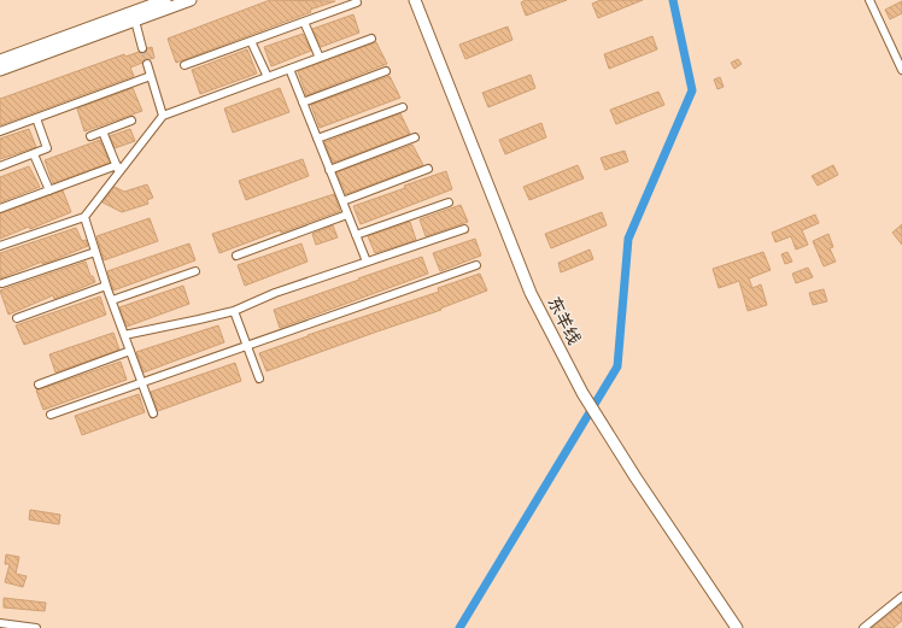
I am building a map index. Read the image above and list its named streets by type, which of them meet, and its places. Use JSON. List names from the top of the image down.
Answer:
{
  "streets": {
    "main road": ["东羊线"]
  }
}
